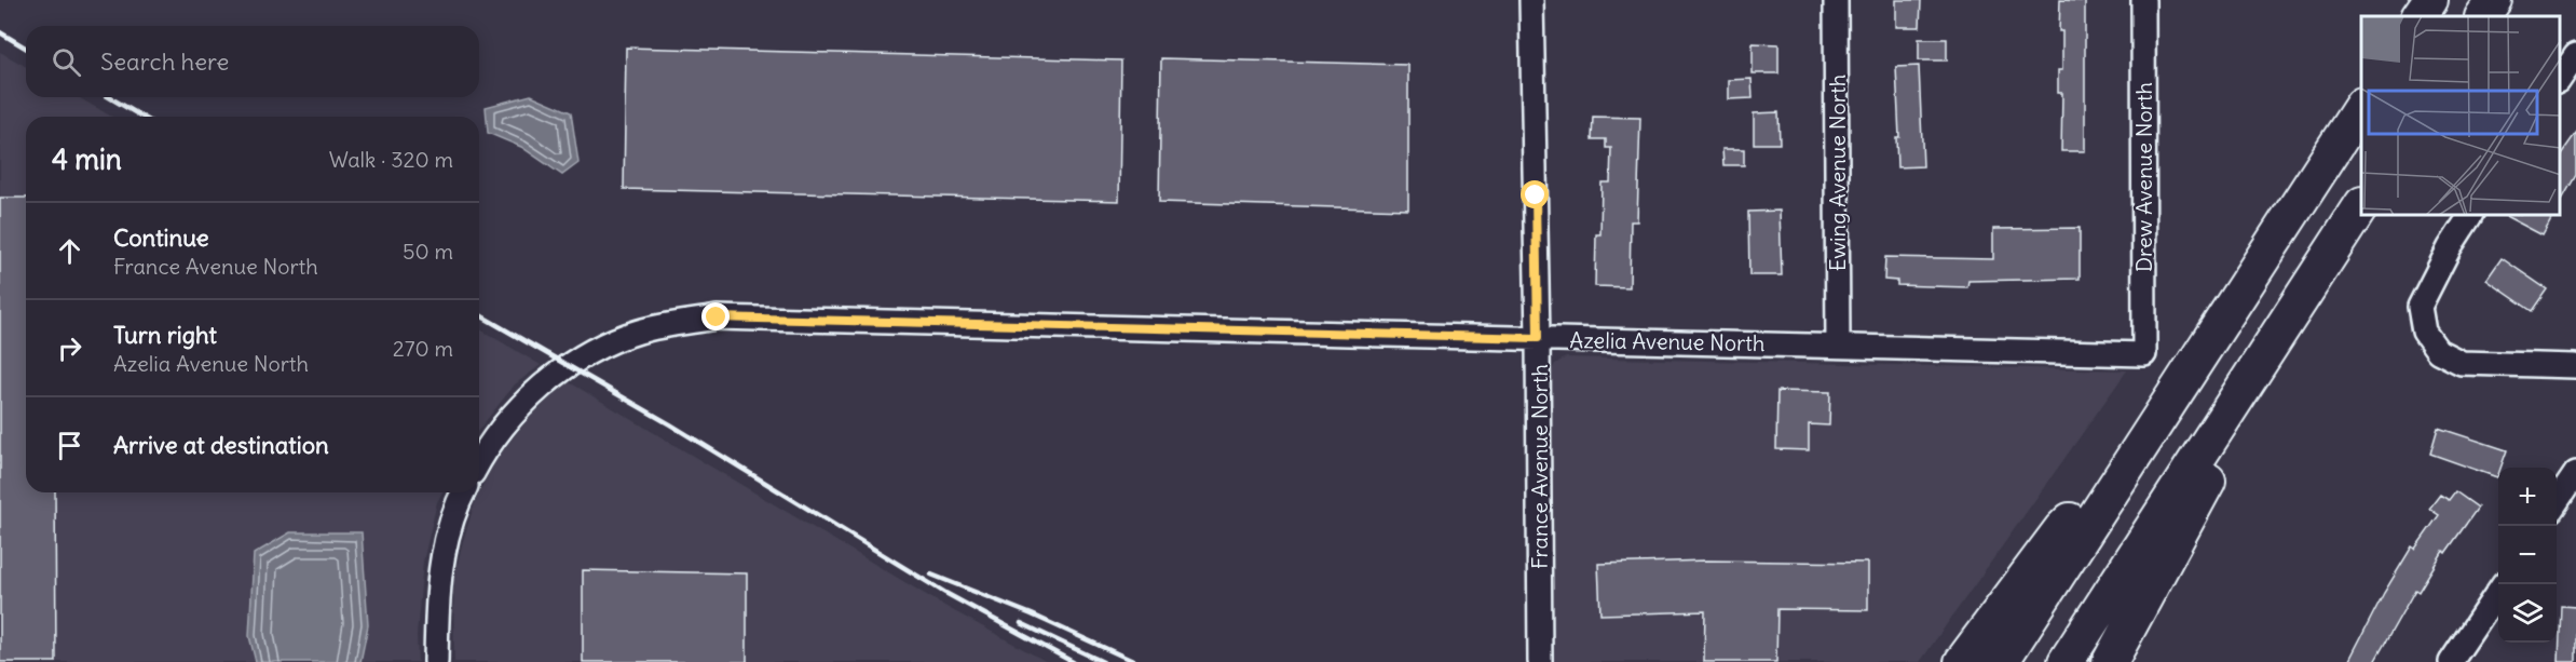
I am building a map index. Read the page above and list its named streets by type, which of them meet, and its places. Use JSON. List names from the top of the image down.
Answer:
{
  "streets": {
    "street": [
      "Ewing Avenue North",
      "Drew Avenue North",
      "Azelia Avenue North",
      "France Avenue North"
    ]
  },
  "crossings": [
    ["Ewing Avenue North", "Azelia Avenue North"],
    ["Drew Avenue North", "Azelia Avenue North"],
    ["Azelia Avenue North", "France Avenue North"]
  ],
  "page": {
    "search": "Search here",
    "heading": ["4 min", "Walk · 320 m"],
    "list": [
      ["Continue", "France Avenue North", "50 m"],
      ["Turn right", "Azelia Avenue North", "270 m"],
      "Arrive at destination"
    ],
    "map_buttons": ["+", "−"]
  }
}
